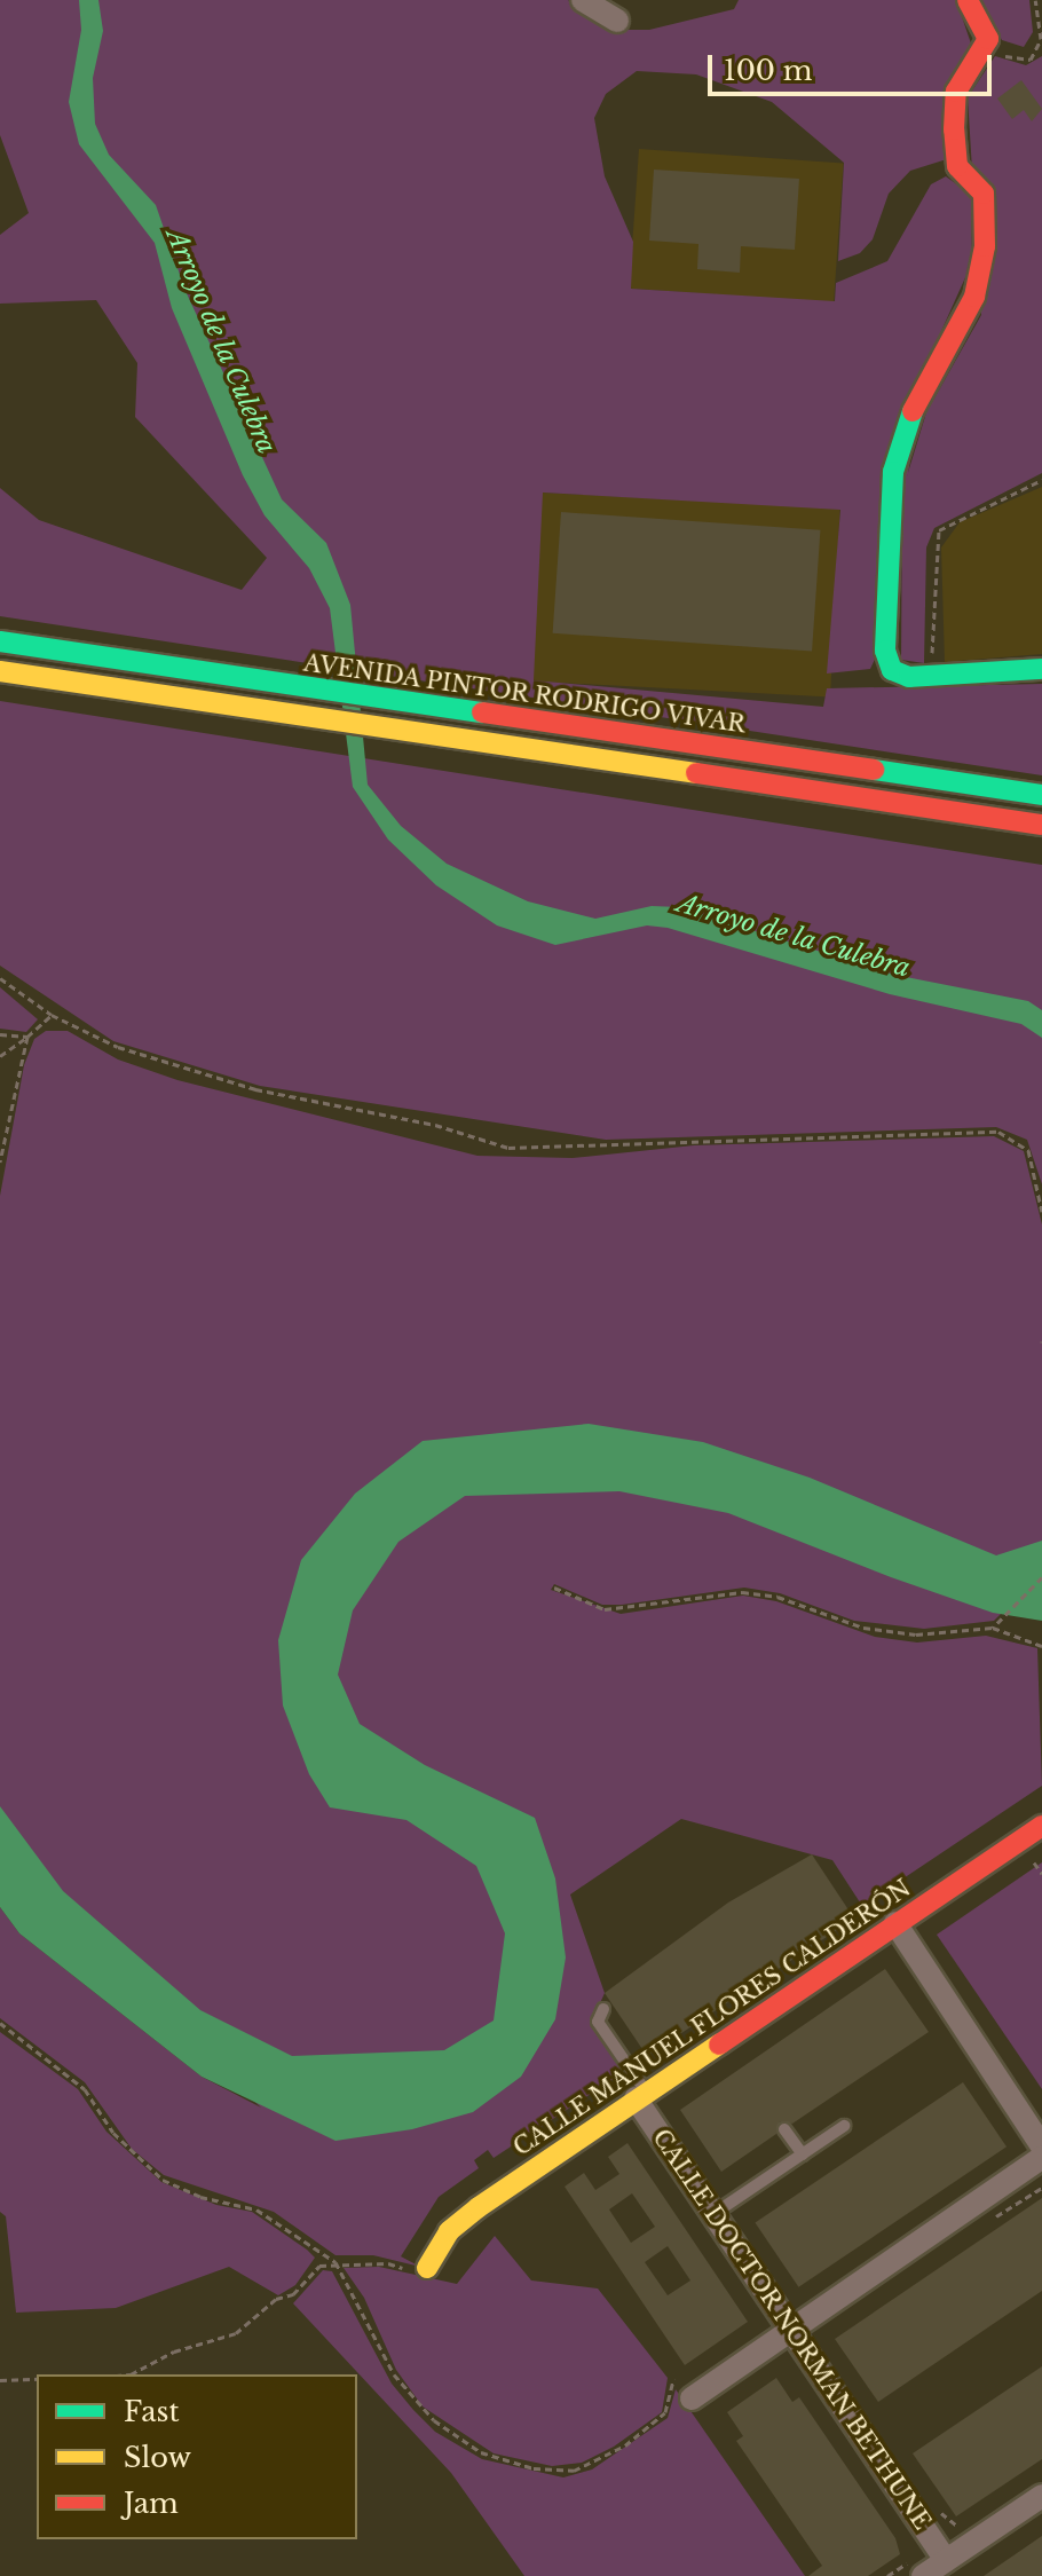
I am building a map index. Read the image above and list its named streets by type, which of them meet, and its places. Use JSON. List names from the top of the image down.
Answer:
{
  "streets": {
    "main road": ["AVENIDA PINTOR RODRIGO VIVAR", "CALLE MANUEL FLORES CALDERÓN"],
    "street": ["CALLE DOCTOR NORMAN BETHUNE"]
  },
  "crossings": [
    ["CALLE MANUEL FLORES CALDERÓN", "CALLE DOCTOR NORMAN BETHUNE"]
  ],
  "water": ["Arroyo de la Culebra"],
  "legend": ["Fast", "Slow", "Jam"],
  "scale_bar": "100 m"
}
